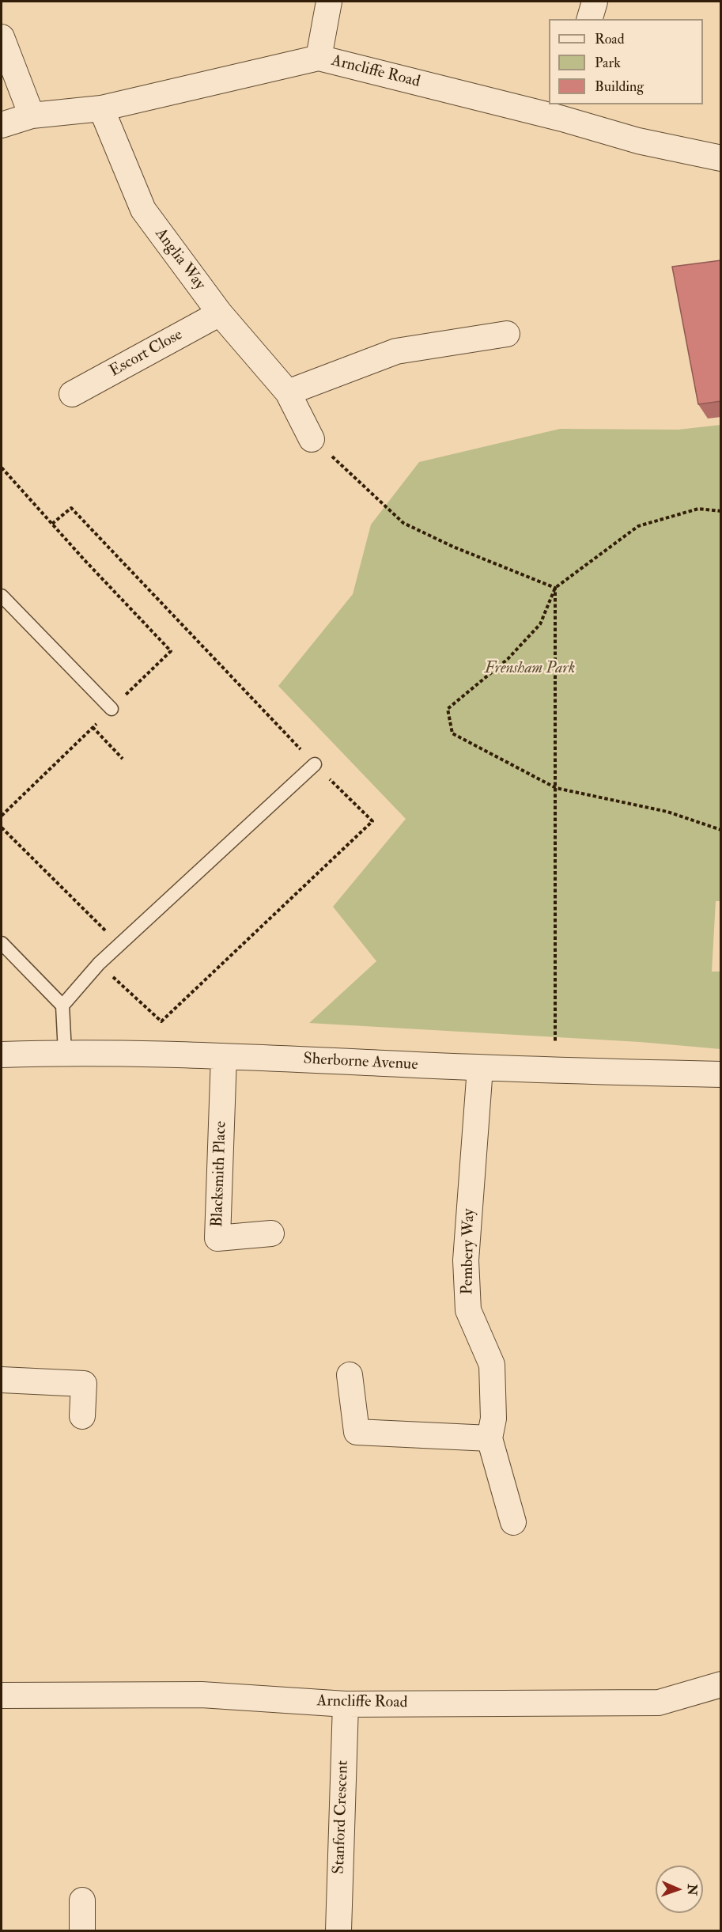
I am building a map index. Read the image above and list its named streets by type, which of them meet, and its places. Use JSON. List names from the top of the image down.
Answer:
{
  "streets": {
    "street": [
      "Arncliffe Road",
      "Anglia Way",
      "Escort Close",
      "Sherborne Avenue",
      "Blacksmith Place",
      "Pembery Way",
      "Stanford Crescent"
    ]
  },
  "crossings": [
    ["Arncliffe Road", "Anglia Way"],
    ["Arncliffe Road", "Stanford Crescent"],
    ["Anglia Way", "Escort Close"],
    ["Sherborne Avenue", "Blacksmith Place"],
    ["Sherborne Avenue", "Pembery Way"]
  ],
  "parks": ["Frensham Park"],
  "legend": ["Road", "Park", "Building"],
  "north": "right"
}
